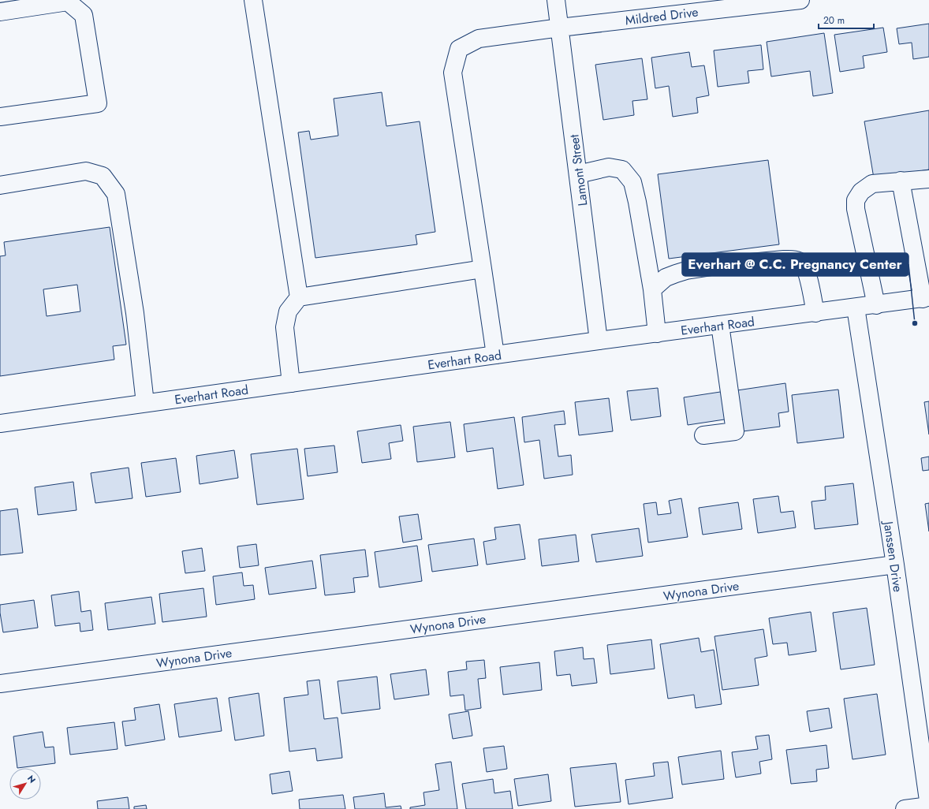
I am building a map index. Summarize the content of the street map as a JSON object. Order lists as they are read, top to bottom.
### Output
{
  "streets": {
    "street": [
      "Mildred Drive",
      "Lamont Street",
      "Everhart Road",
      "Janssen Drive",
      "Wynona Drive"
    ]
  },
  "crossings": [
    ["Mildred Drive", "Lamont Street"],
    ["Mildred Drive", "Everhart Road"],
    ["Lamont Street", "Everhart Road"],
    ["Everhart Road", "Janssen Drive"],
    ["Janssen Drive", "Wynona Drive"]
  ],
  "places": ["Everhart @ C.C. Pregnancy Center"],
  "scale_bar": "20 m",
  "north": "top right"
}
